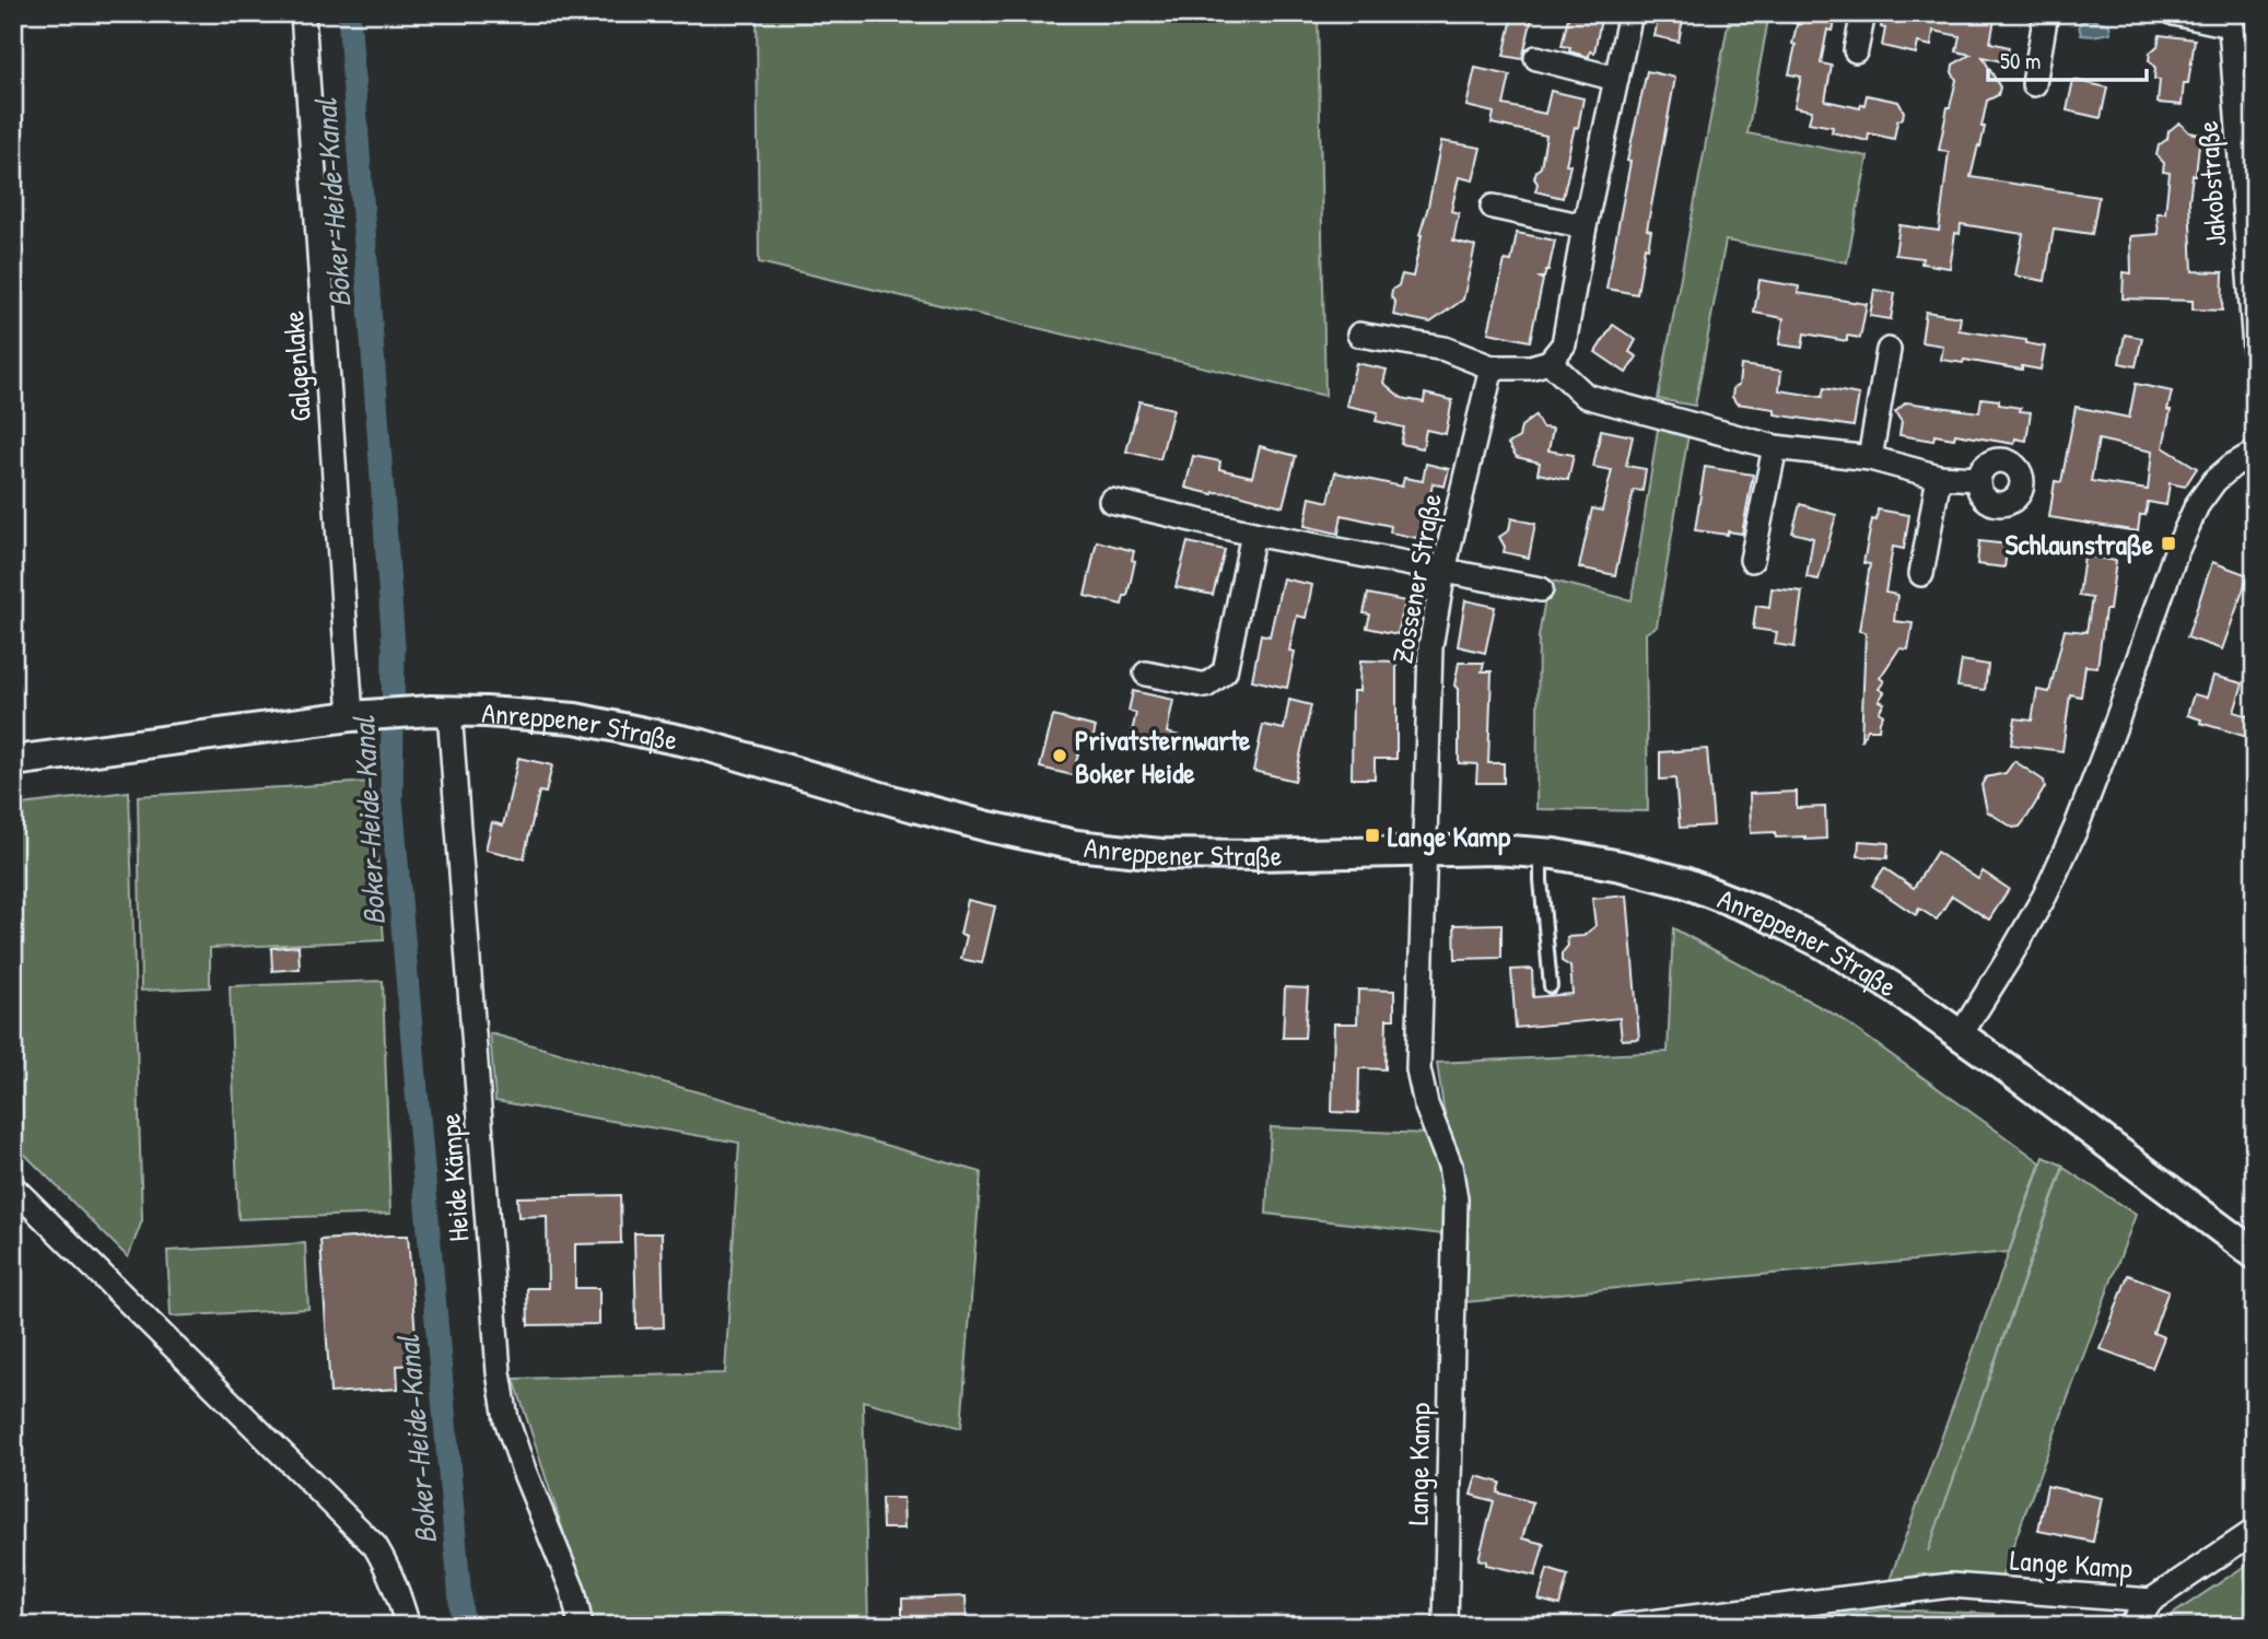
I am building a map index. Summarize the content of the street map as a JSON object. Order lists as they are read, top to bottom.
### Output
{
  "streets": {
    "street": [
      "Jakobstraße",
      "Galgenlake",
      "Zossener Straße",
      "Anreppener Straße",
      "Heide Kämpe",
      "Lange Kamp"
    ]
  },
  "crossings": [
    ["Galgenlake", "Anreppener Straße"],
    ["Zossener Straße", "Anreppener Straße"],
    ["Zossener Straße", "Lange Kamp"],
    ["Anreppener Straße", "Heide Kämpe"],
    ["Anreppener Straße", "Lange Kamp"]
  ],
  "water": ["Boker-Heide-Kanal"],
  "places": {
    "transit": ["Schlaunstraße", "Lange Kamp"],
    "other": ["Privatsternwarte Boker Heide"]
  },
  "scale_bar": "50 m"
}
